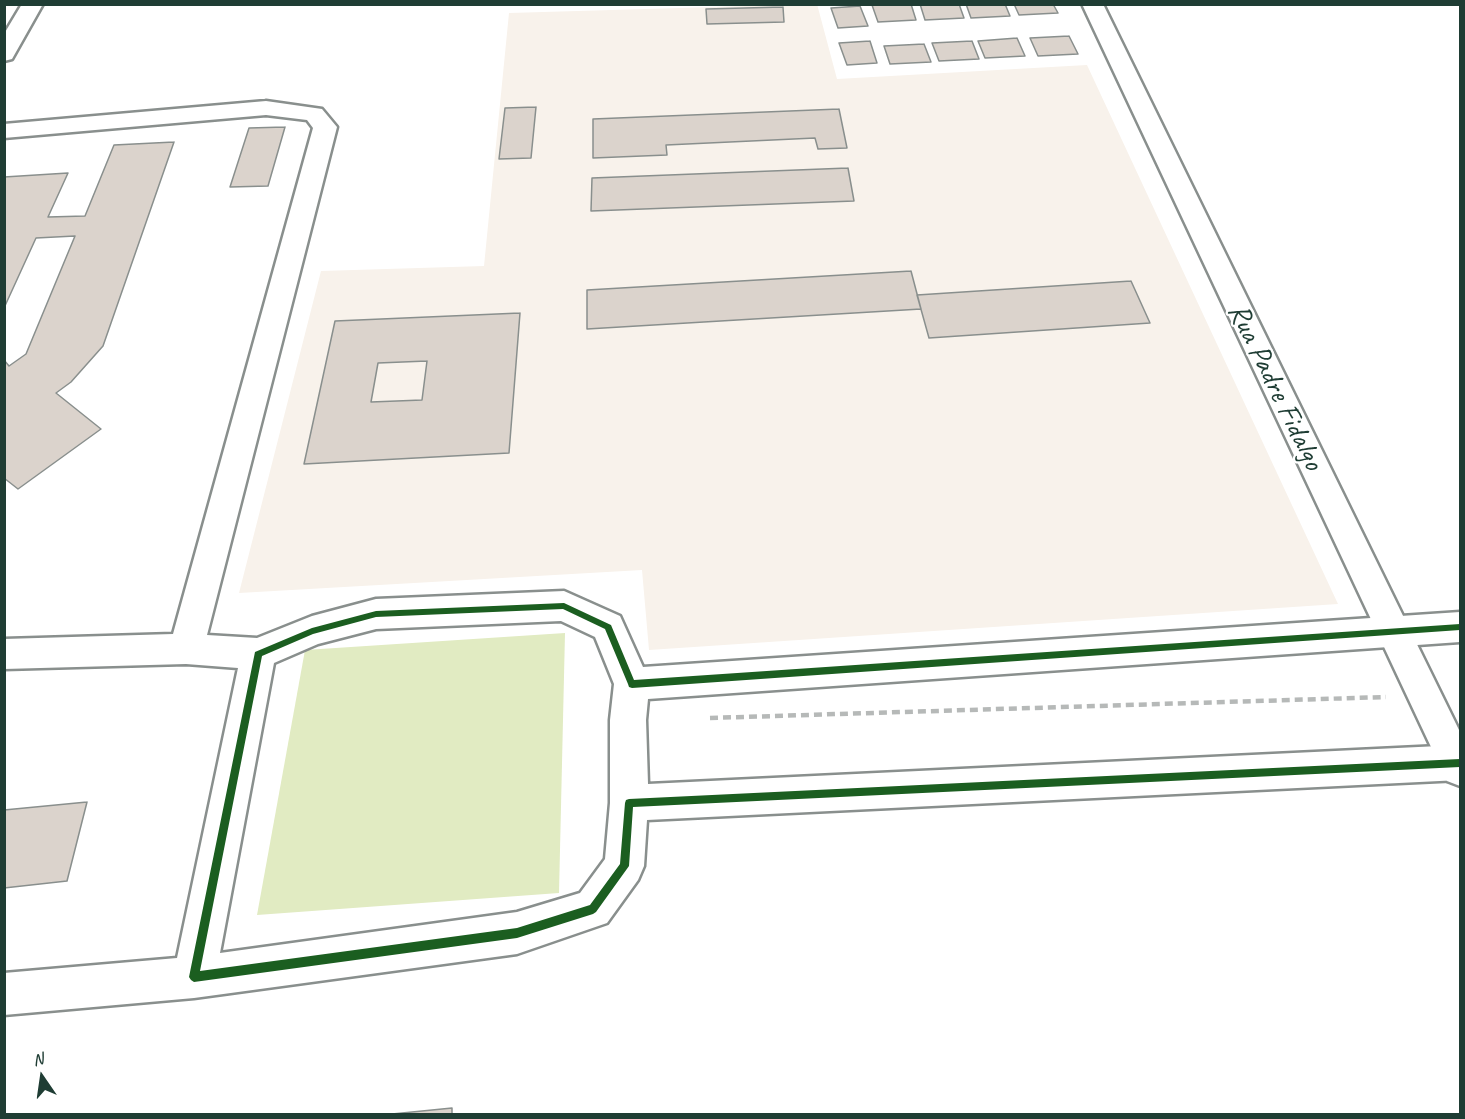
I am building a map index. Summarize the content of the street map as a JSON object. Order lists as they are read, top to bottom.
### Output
{
  "streets": {
    "street": ["Rua Padre Fidalgo"]
  },
  "north": "top"
}
